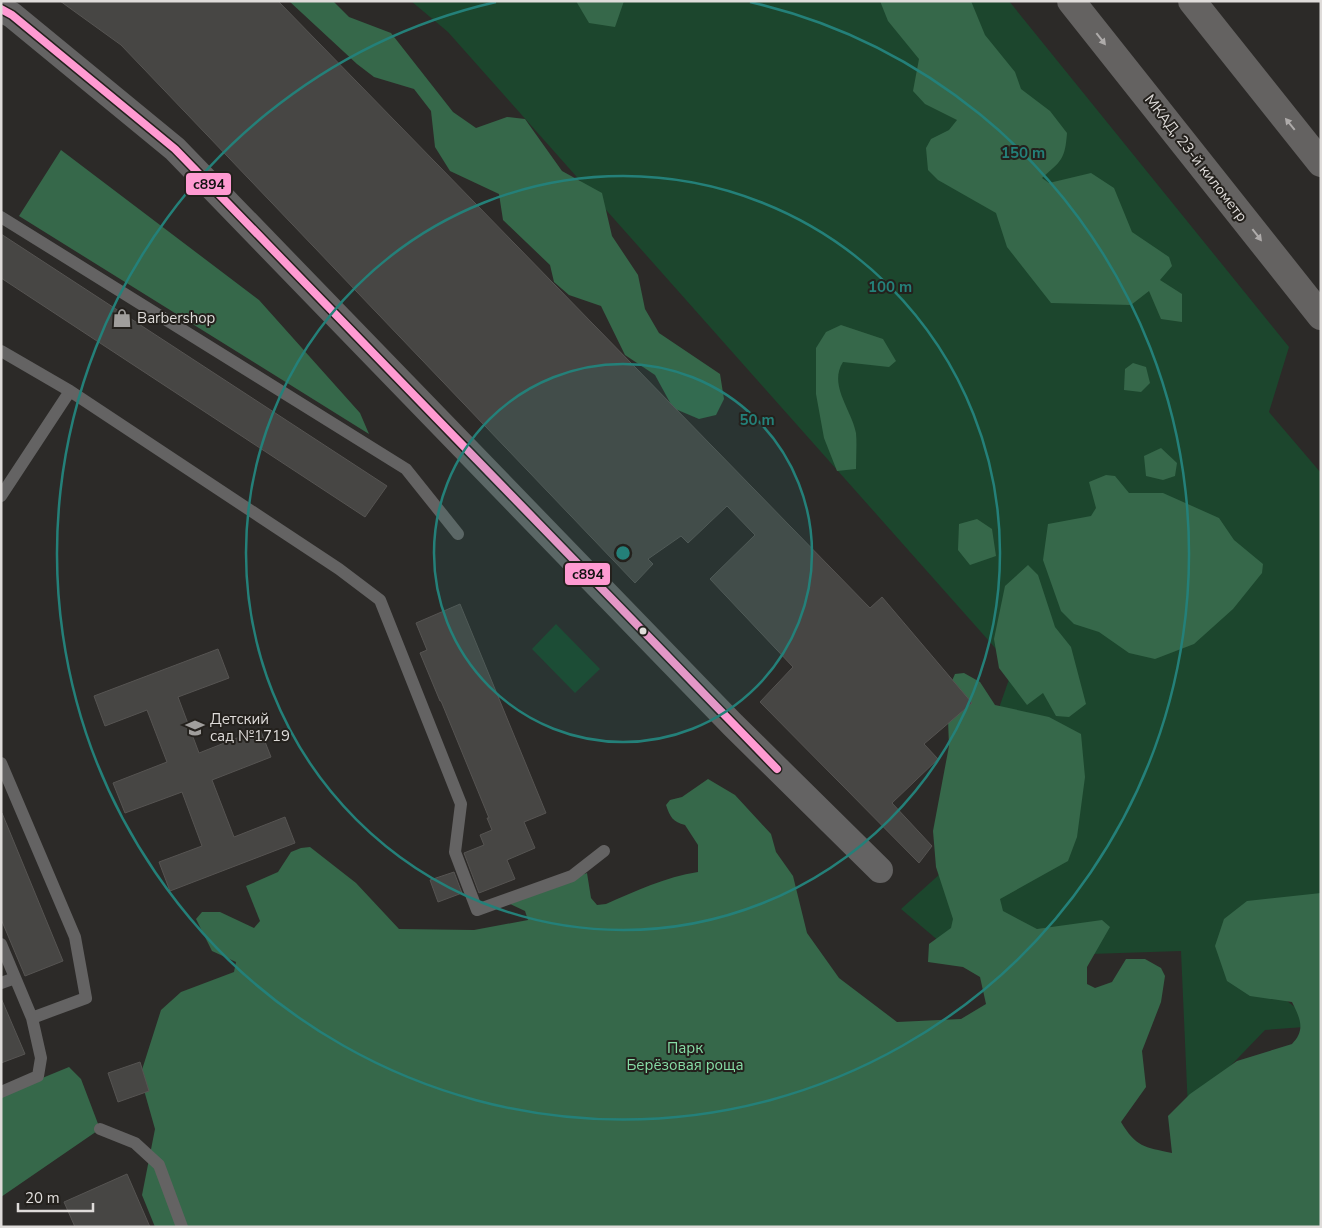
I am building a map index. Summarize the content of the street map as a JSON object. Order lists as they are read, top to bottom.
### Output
{
  "streets": {
    "highway": ["МКАД, 23-й километр"]
  },
  "parks": ["Парк Берёзовая роща"],
  "places": {
    "shop": ["Barbershop"],
    "school or university": ["Детский сад №1719"]
  },
  "lines": ["transit line с894"],
  "scale_bar": "20 m",
  "rings": ["150 m", "100 m", "50 m"]
}
